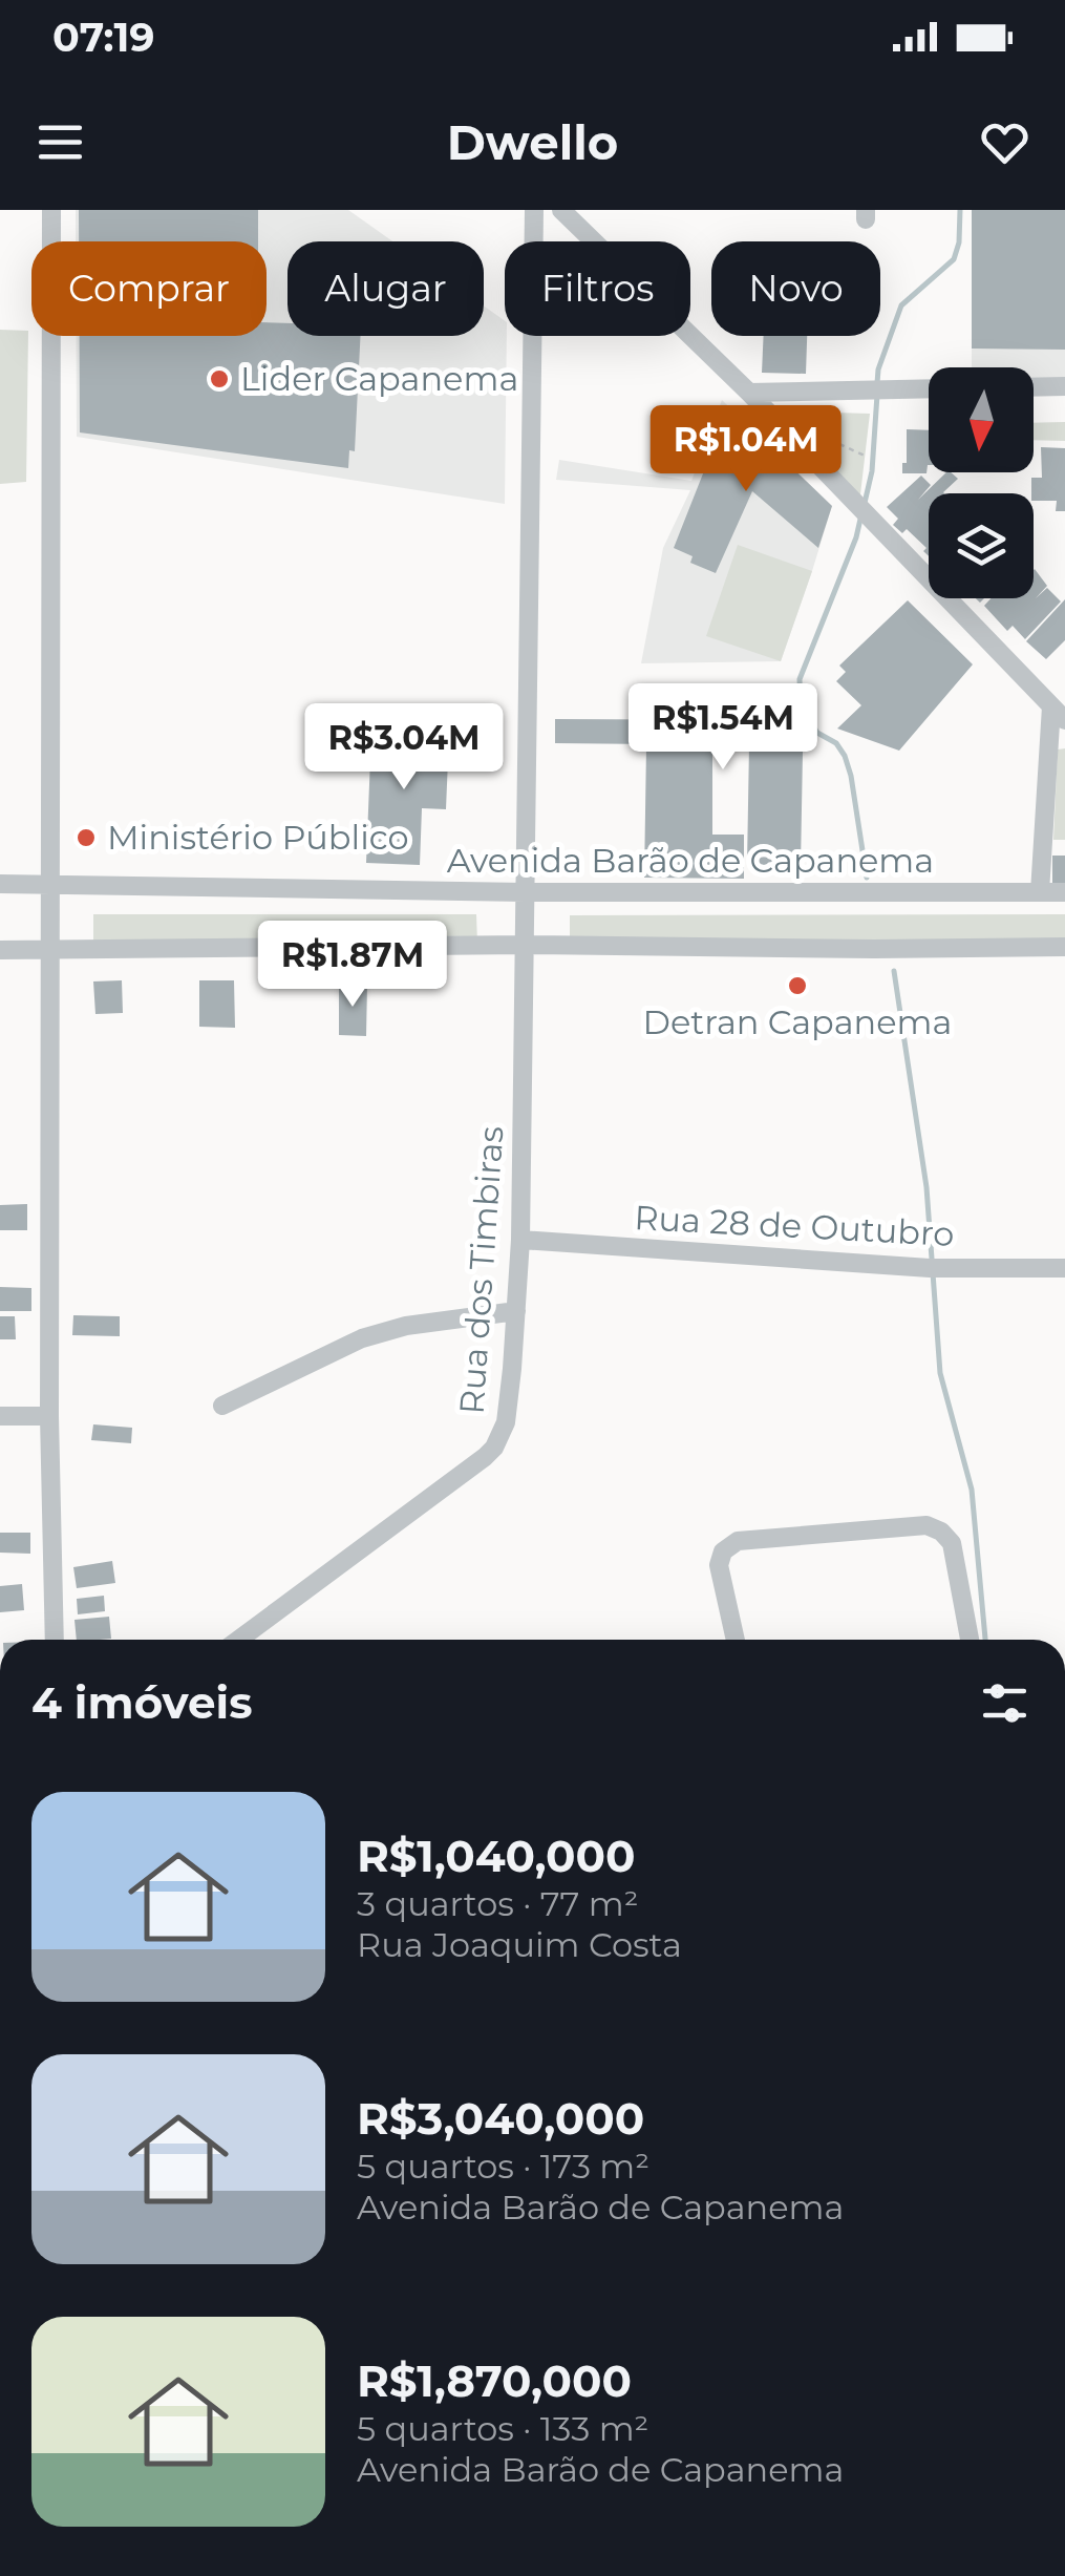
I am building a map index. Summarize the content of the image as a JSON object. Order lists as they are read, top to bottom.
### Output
{
  "streets": {
    "street": ["Avenida Barão de Capanema", "Rua 28 de Outubro", "Rua dos Timbiras"]
  },
  "crossings": [
    ["Avenida Barão de Capanema", "Rua dos Timbiras"],
    ["Rua 28 de Outubro", "Rua dos Timbiras"]
  ],
  "places": ["Lider Capanema", "Ministério Público", "Detran Capanema"],
  "north": "bottom",
  "page": {
    "status": "07:19",
    "header": "Dwello",
    "chip": [
      "Comprar",
      "Alugar",
      "Filtros",
      "Novo"
    ],
    "price": [
      "R$1.04M",
      "R$1.54M",
      "R$3.04M",
      "R$1.87M"
    ],
    "heading": "4 imóveis",
    "list": [
      {
        "name": "R$1,040,000",
        "note": "3 quartos · 77 m² · Rua Joaquim Costa"
      },
      {
        "name": "R$3,040,000",
        "note": "5 quartos · 173 m² · Avenida Barão de Capanema"
      },
      {
        "name": "R$1,870,000",
        "note": "5 quartos · 133 m² · Avenida Barão de Capanema"
      }
    ]
  }
}
